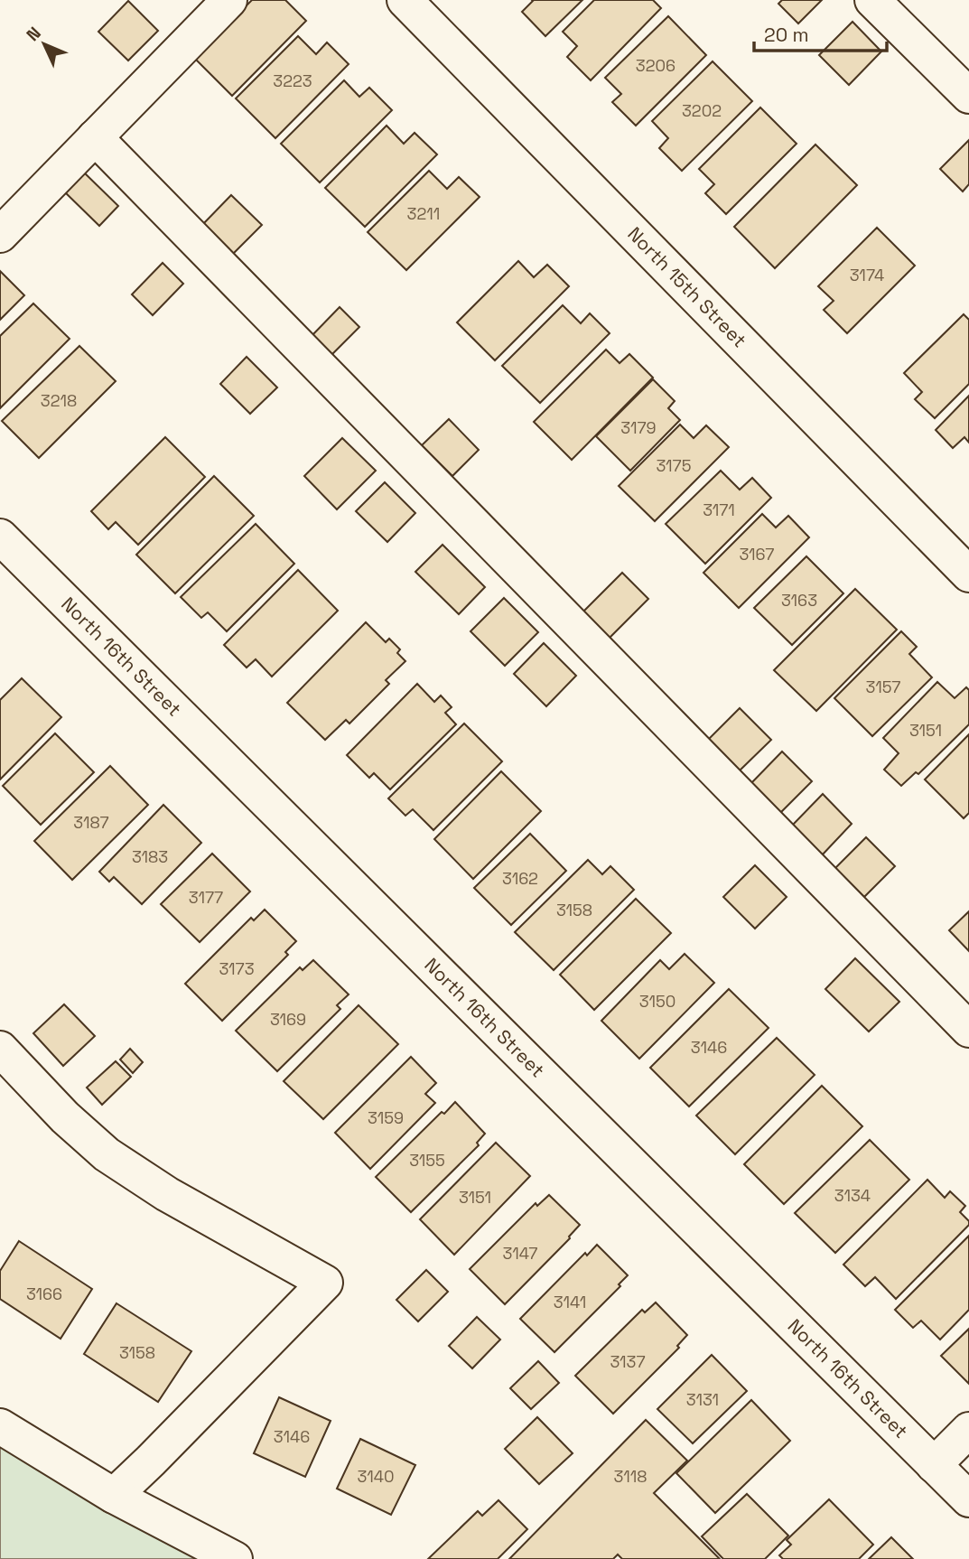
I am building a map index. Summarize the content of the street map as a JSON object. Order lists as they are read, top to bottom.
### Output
{
  "streets": {
    "street": ["North 15th Street", "North 16th Street"]
  },
  "house_numbers": [
    "3206",
    "3223",
    "3202",
    "3211",
    "3174",
    "3218",
    "3179",
    "3175",
    "3171",
    "3167",
    "3163",
    "3157",
    "3151",
    "3187",
    "3183",
    "3162",
    "3177",
    "3158",
    "3173",
    "3150",
    "3169",
    "3146",
    "3159",
    "3155",
    "3134",
    "3151",
    "3147",
    "3166",
    "3141",
    "3158",
    "3137",
    "3131",
    "3146",
    "3140",
    "3118"
  ],
  "scale_bar": "20 m",
  "north": "top left"
}
